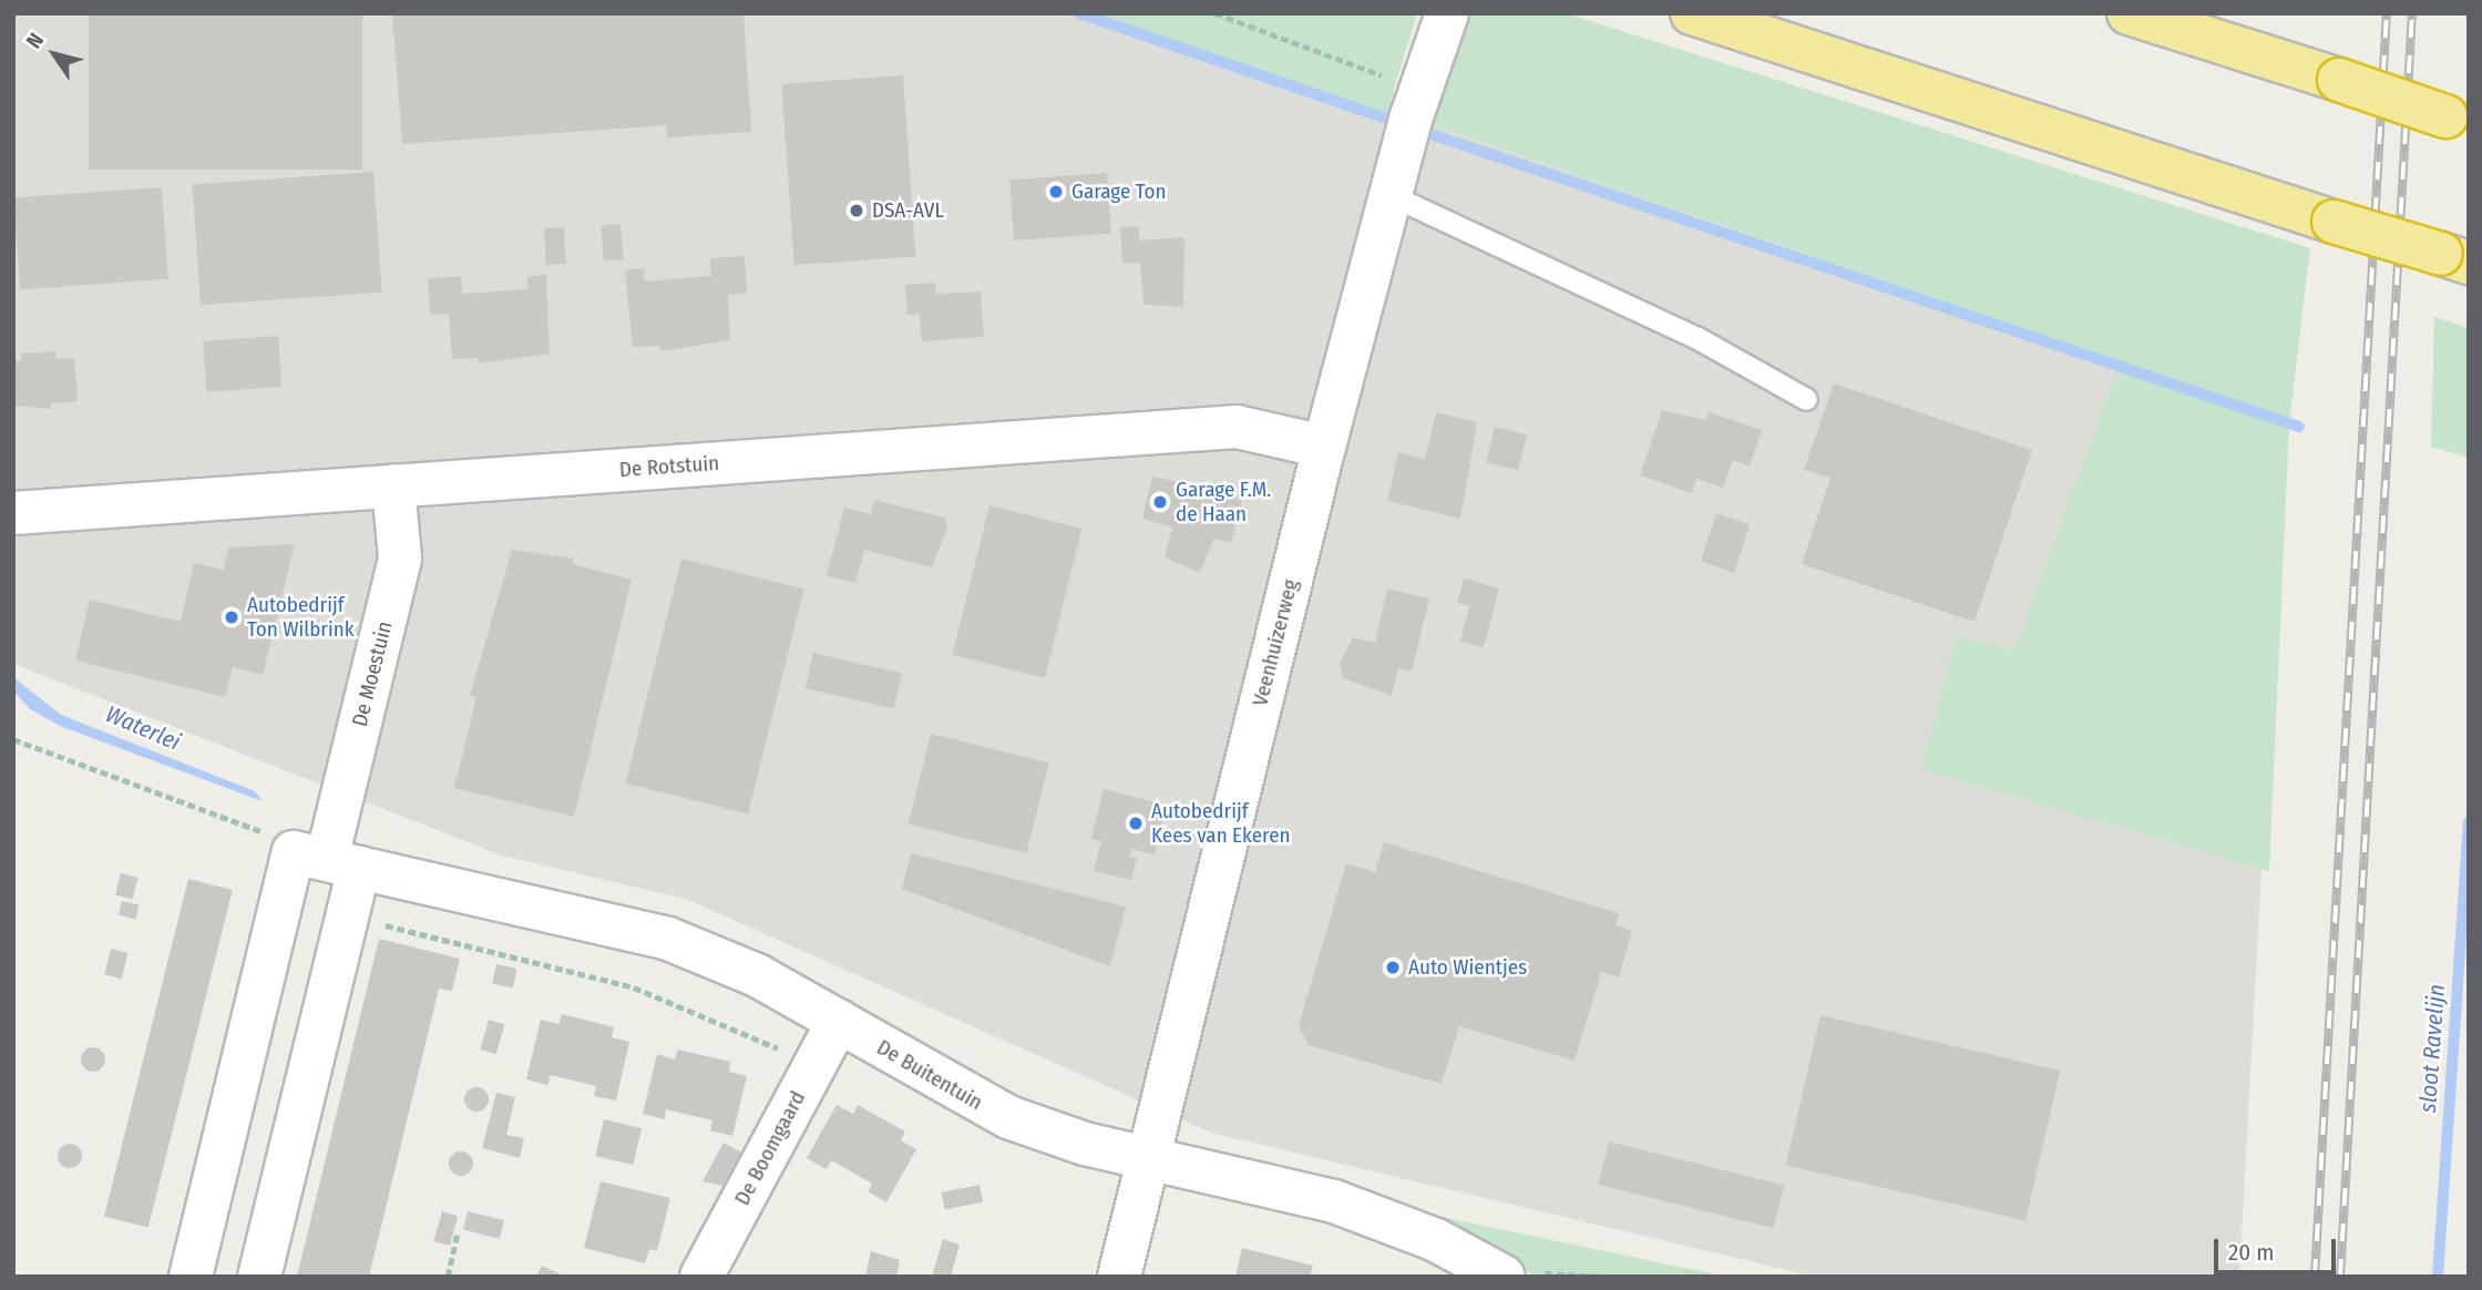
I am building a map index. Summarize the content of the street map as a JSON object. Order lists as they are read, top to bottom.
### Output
{
  "streets": {
    "street": [
      "De Rotstuin",
      "Veenhuizerweg",
      "De Moestuin",
      "De Buitentuin",
      "De Boomgaard"
    ]
  },
  "crossings": [
    ["De Rotstuin", "Veenhuizerweg"],
    ["De Rotstuin", "De Moestuin"],
    ["Veenhuizerweg", "De Buitentuin"],
    ["De Moestuin", "De Buitentuin"],
    ["De Buitentuin", "De Boomgaard"]
  ],
  "water": ["Waterlei", "sloot Ravelijn"],
  "places": [
    "Garage Ton",
    "DSA-AVL",
    "Garage F.M. de Haan",
    "Autobedrijf Ton Wilbrink",
    "Autobedrijf Kees van Ekeren",
    "Auto Wientjes"
  ],
  "scale_bar": "20 m",
  "north": "top left"
}
